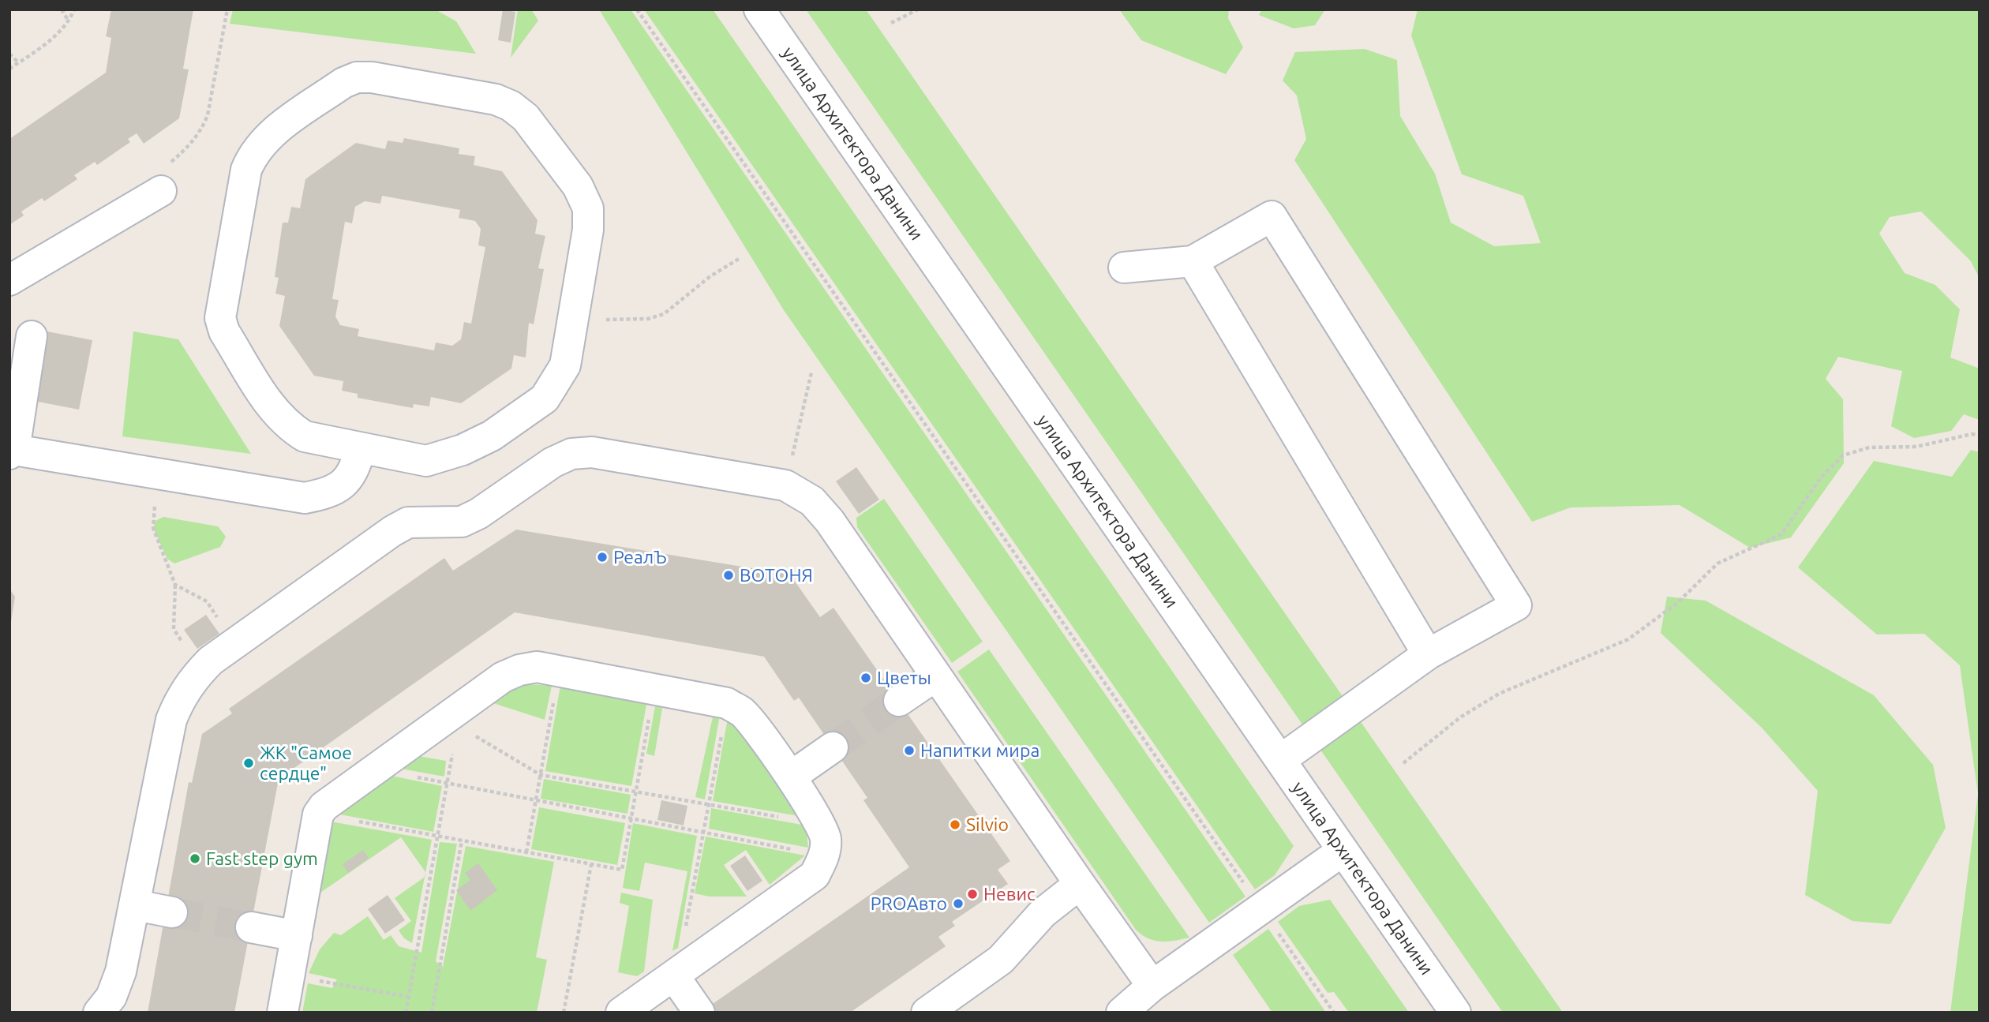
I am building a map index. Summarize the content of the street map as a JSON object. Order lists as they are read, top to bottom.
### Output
{
  "streets": {
    "street": ["улица Архитектора Данини"]
  },
  "places": [
    "РеалЪ",
    "ВОТОНЯ",
    "Цветы",
    "Напитки мира",
    "ЖК \"Самое сердце\"",
    "Silvio",
    "Fast step gym",
    "Невис",
    "PROАвто"
  ]
}
